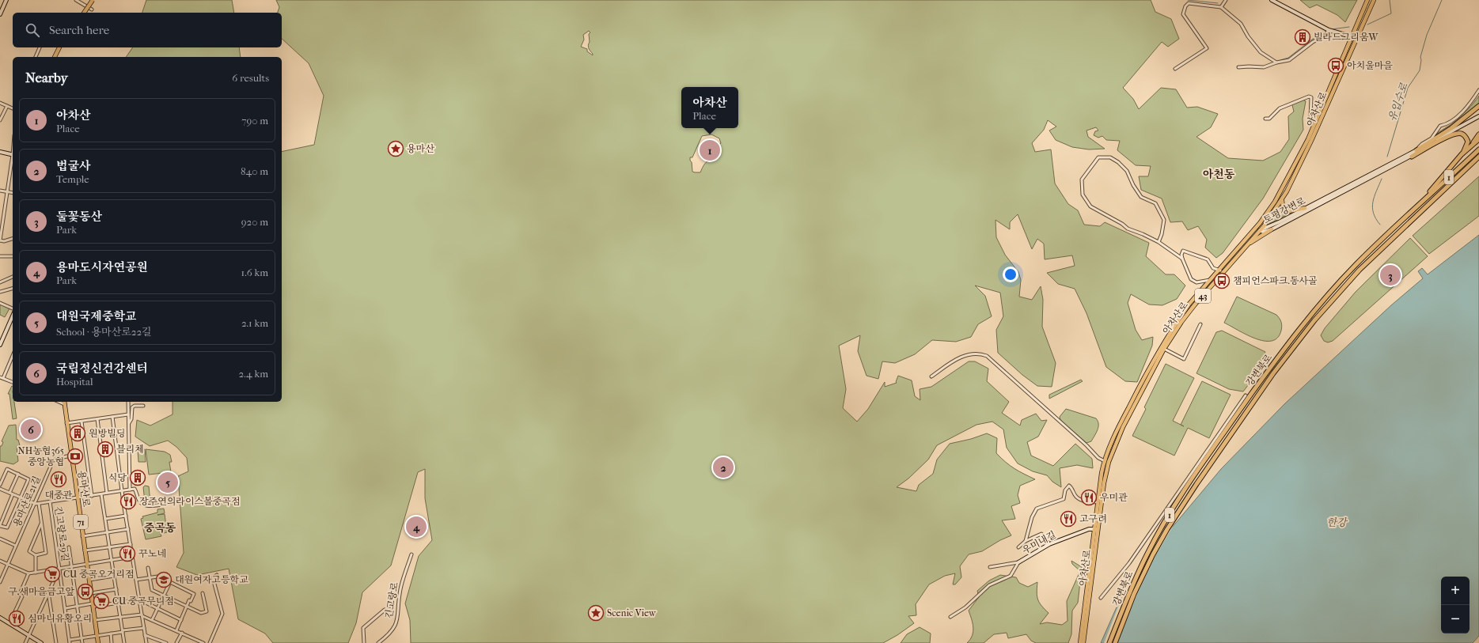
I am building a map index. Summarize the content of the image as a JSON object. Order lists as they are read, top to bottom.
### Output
{
  "streets": {
    "highway": ["1", "강변북로"],
    "main road": [
      "아차산로",
      "43",
      "용마산로",
      "71"
    ],
    "street": [
      "토평강변로",
      "용마산로21길",
      "긴고랑로29길",
      "우미내길",
      "긴고랑로"
    ]
  },
  "crossings": [
    ["아차산로", "토평강변로"],
    ["아차산로", "우미내길"],
    ["용마산로", "용마산로21길"]
  ],
  "districts": ["아천동", "중곡동"],
  "water": ["유입수로", "한강"],
  "places": {
    "building": [
      "빌라드그리움W",
      "원방빌딩",
      "블리체",
      "식당"
    ],
    "bus stop": ["아치울마을", "챔피언스파크.동사골", "구.새마을금고앞"],
    "place": ["용마산", "Scenic View"],
    "bank": ["NH농협365 중앙농협"],
    "restaurant": [
      "대중관",
      "우미관",
      "장주연의라이스볼중곡점",
      "고구려",
      "꾸노네",
      "심마니유황오리"
    ],
    "supermarket": ["CU 중곡오거리점", "CU 중곡무니점"],
    "school or university": ["대원여자고등학교"]
  },
  "page": {
    "search": "Search here",
    "heading": ["Nearby", "6 results"],
    "popup": ["아차산", "Place"],
    "list": [
      {
        "mark": "1",
        "name": "아차산",
        "note": "Place",
        "value": "790 m"
      },
      {
        "mark": "2",
        "name": "법굴사",
        "note": "Temple",
        "value": "840 m"
      },
      {
        "mark": "3",
        "name": "둘꽃동산",
        "note": "Park",
        "value": "920 m"
      },
      {
        "mark": "4",
        "name": "용마도시자연공원",
        "note": "Park",
        "value": "1.6 km"
      },
      {
        "mark": "5",
        "name": "대원국제중학교",
        "note": "School · 용마산로22길",
        "value": "2.1 km"
      },
      {
        "mark": "6",
        "name": "국립정신건강센터",
        "note": "Hospital",
        "value": "2.4 km"
      }
    ],
    "pins": [
      "1",
      "3",
      "6",
      "2",
      "5",
      "4"
    ],
    "map_buttons": ["+", "−"]
  }
}
